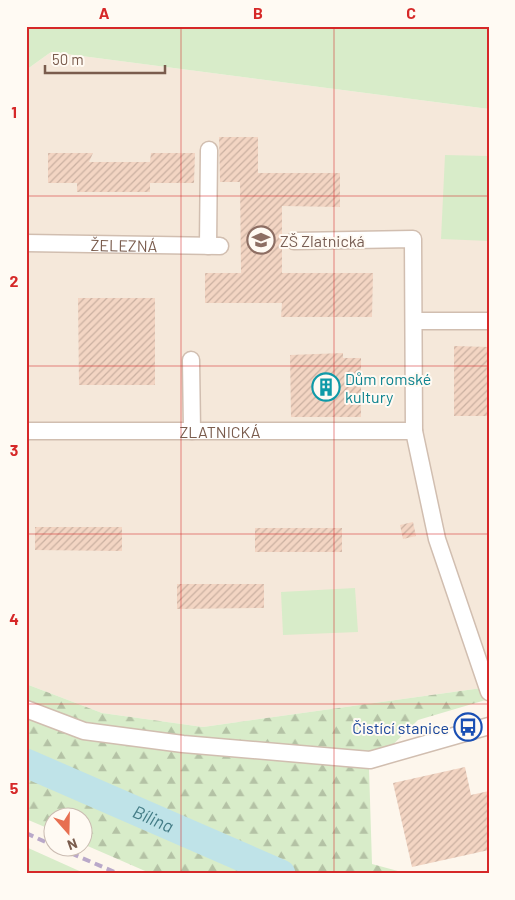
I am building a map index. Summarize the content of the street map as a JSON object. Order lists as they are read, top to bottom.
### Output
{
  "streets": {
    "street": ["ŽELEZNÁ", "ZLATNICKÁ"]
  },
  "water": ["Bílina"],
  "places": {
    "school or university": ["ZŠ Zlatnická"],
    "building": ["Dům romské kultury"],
    "bus stop": ["Čistící stanice"]
  },
  "scale_bar": "50 m",
  "north": "bottom",
  "grid": {
    "columns": ["A", "B", "C"],
    "rows": [
      "1",
      "2",
      "3",
      "4",
      "5"
    ]
  }
}
